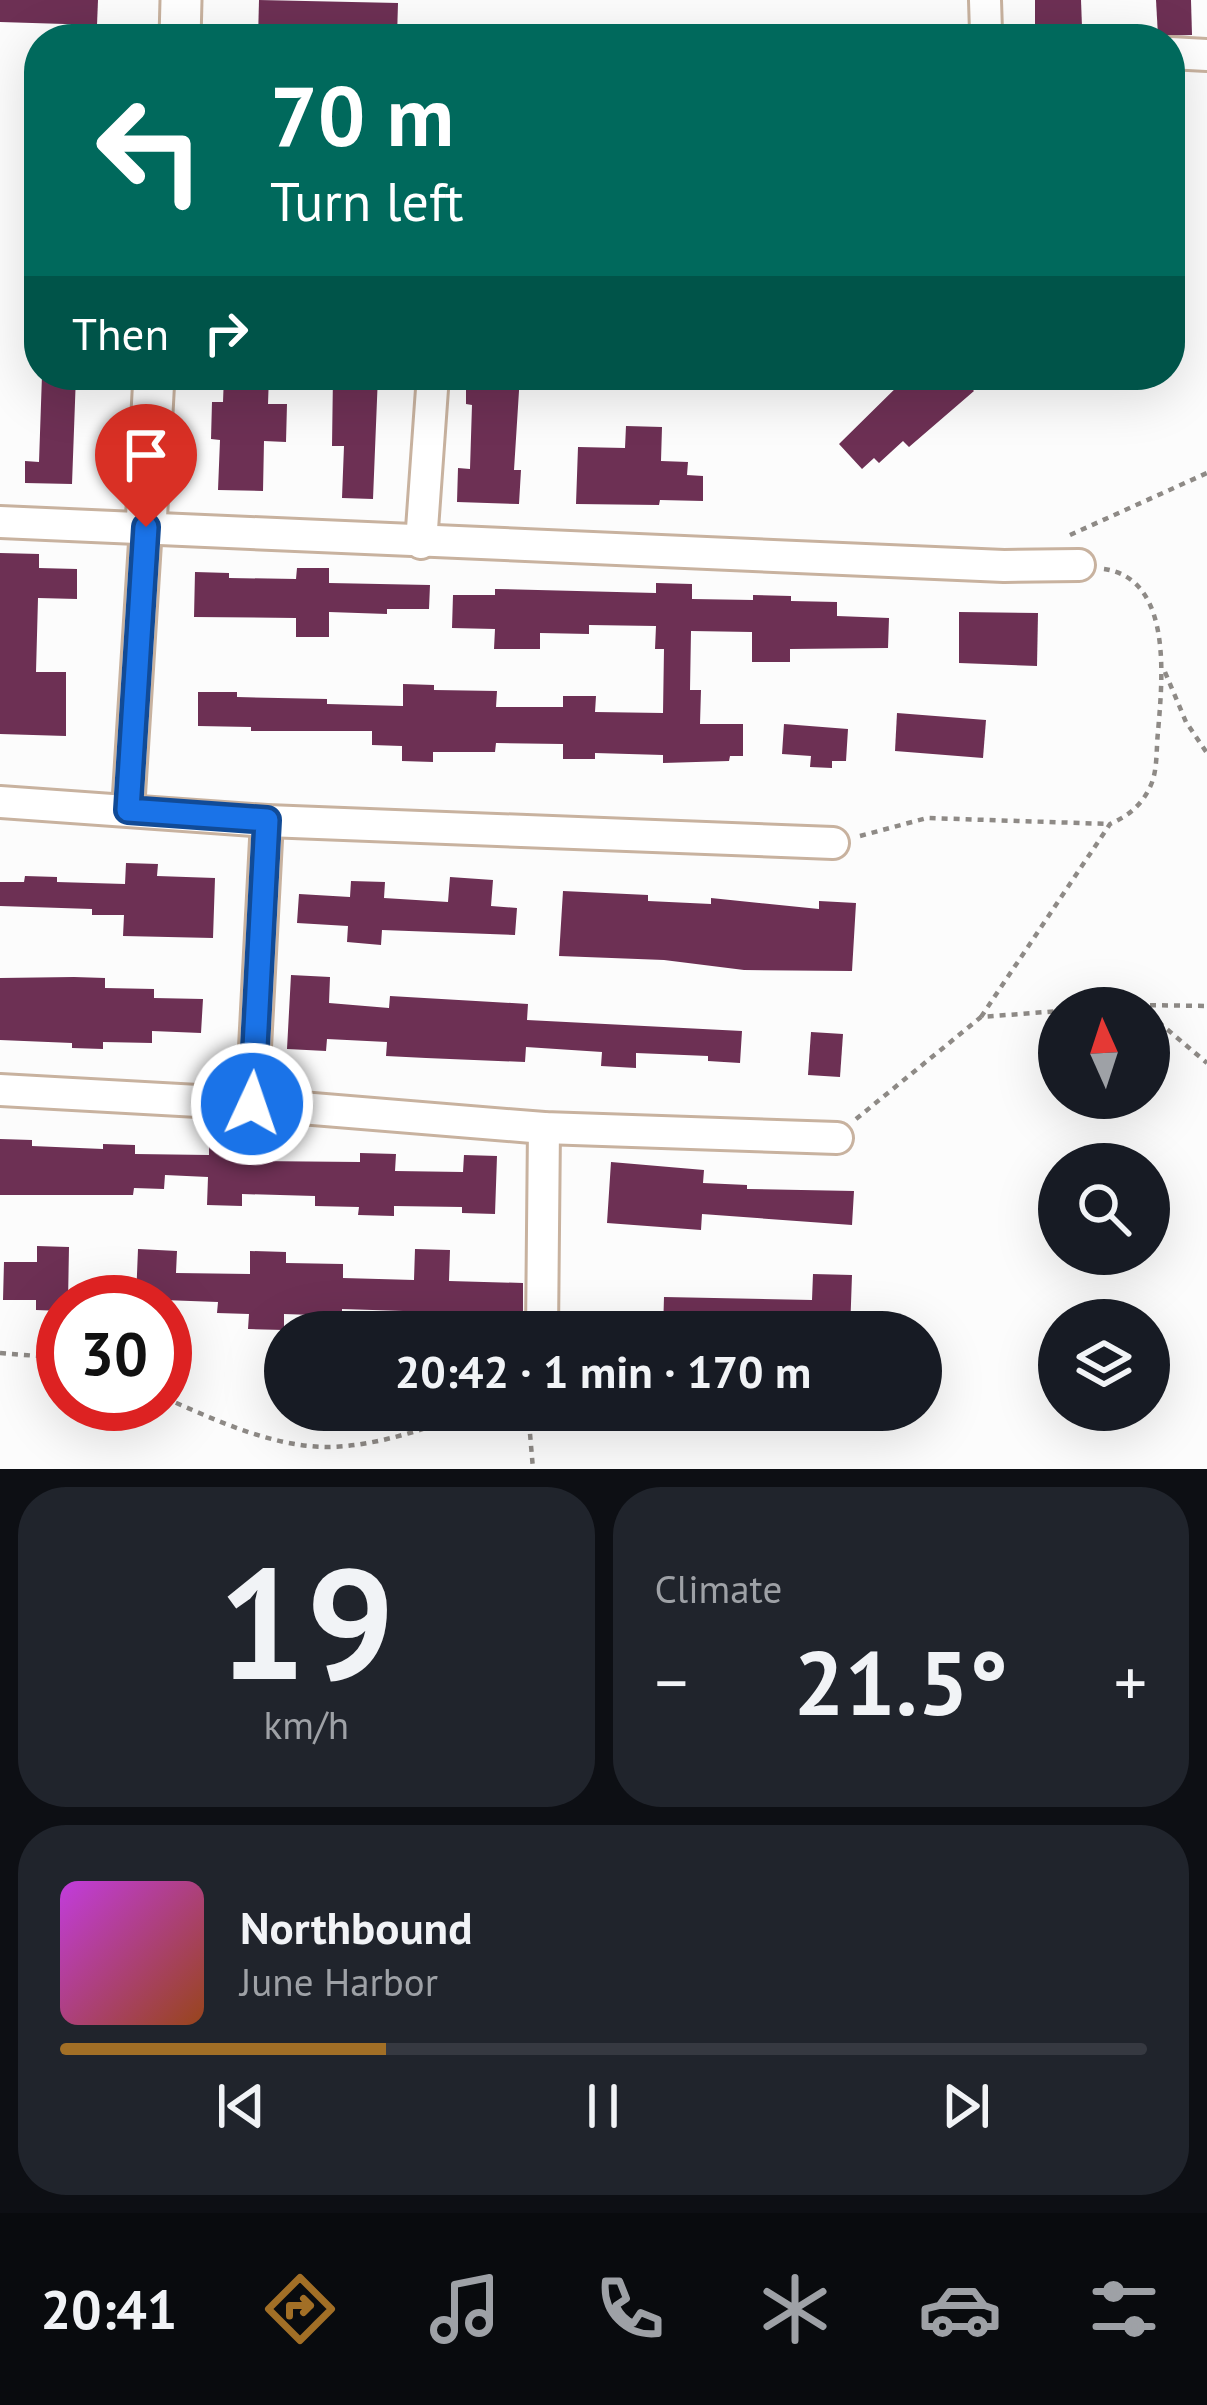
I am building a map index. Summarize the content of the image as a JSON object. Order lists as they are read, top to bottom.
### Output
{
  "north": "top",
  "page": {
    "turn": ["70 m", "Turn left"],
    "then": "Then",
    "limit": "30",
    "trip": "20:42 · 1 min · 170 m",
    "tile": [
      ["19", "km/h"],
      "Climate"
    ],
    "heat": ["−", "21.5°", "+"],
    "song": ["Northbound", "June Harbor"],
    "tabs": "20:41"
  }
}
